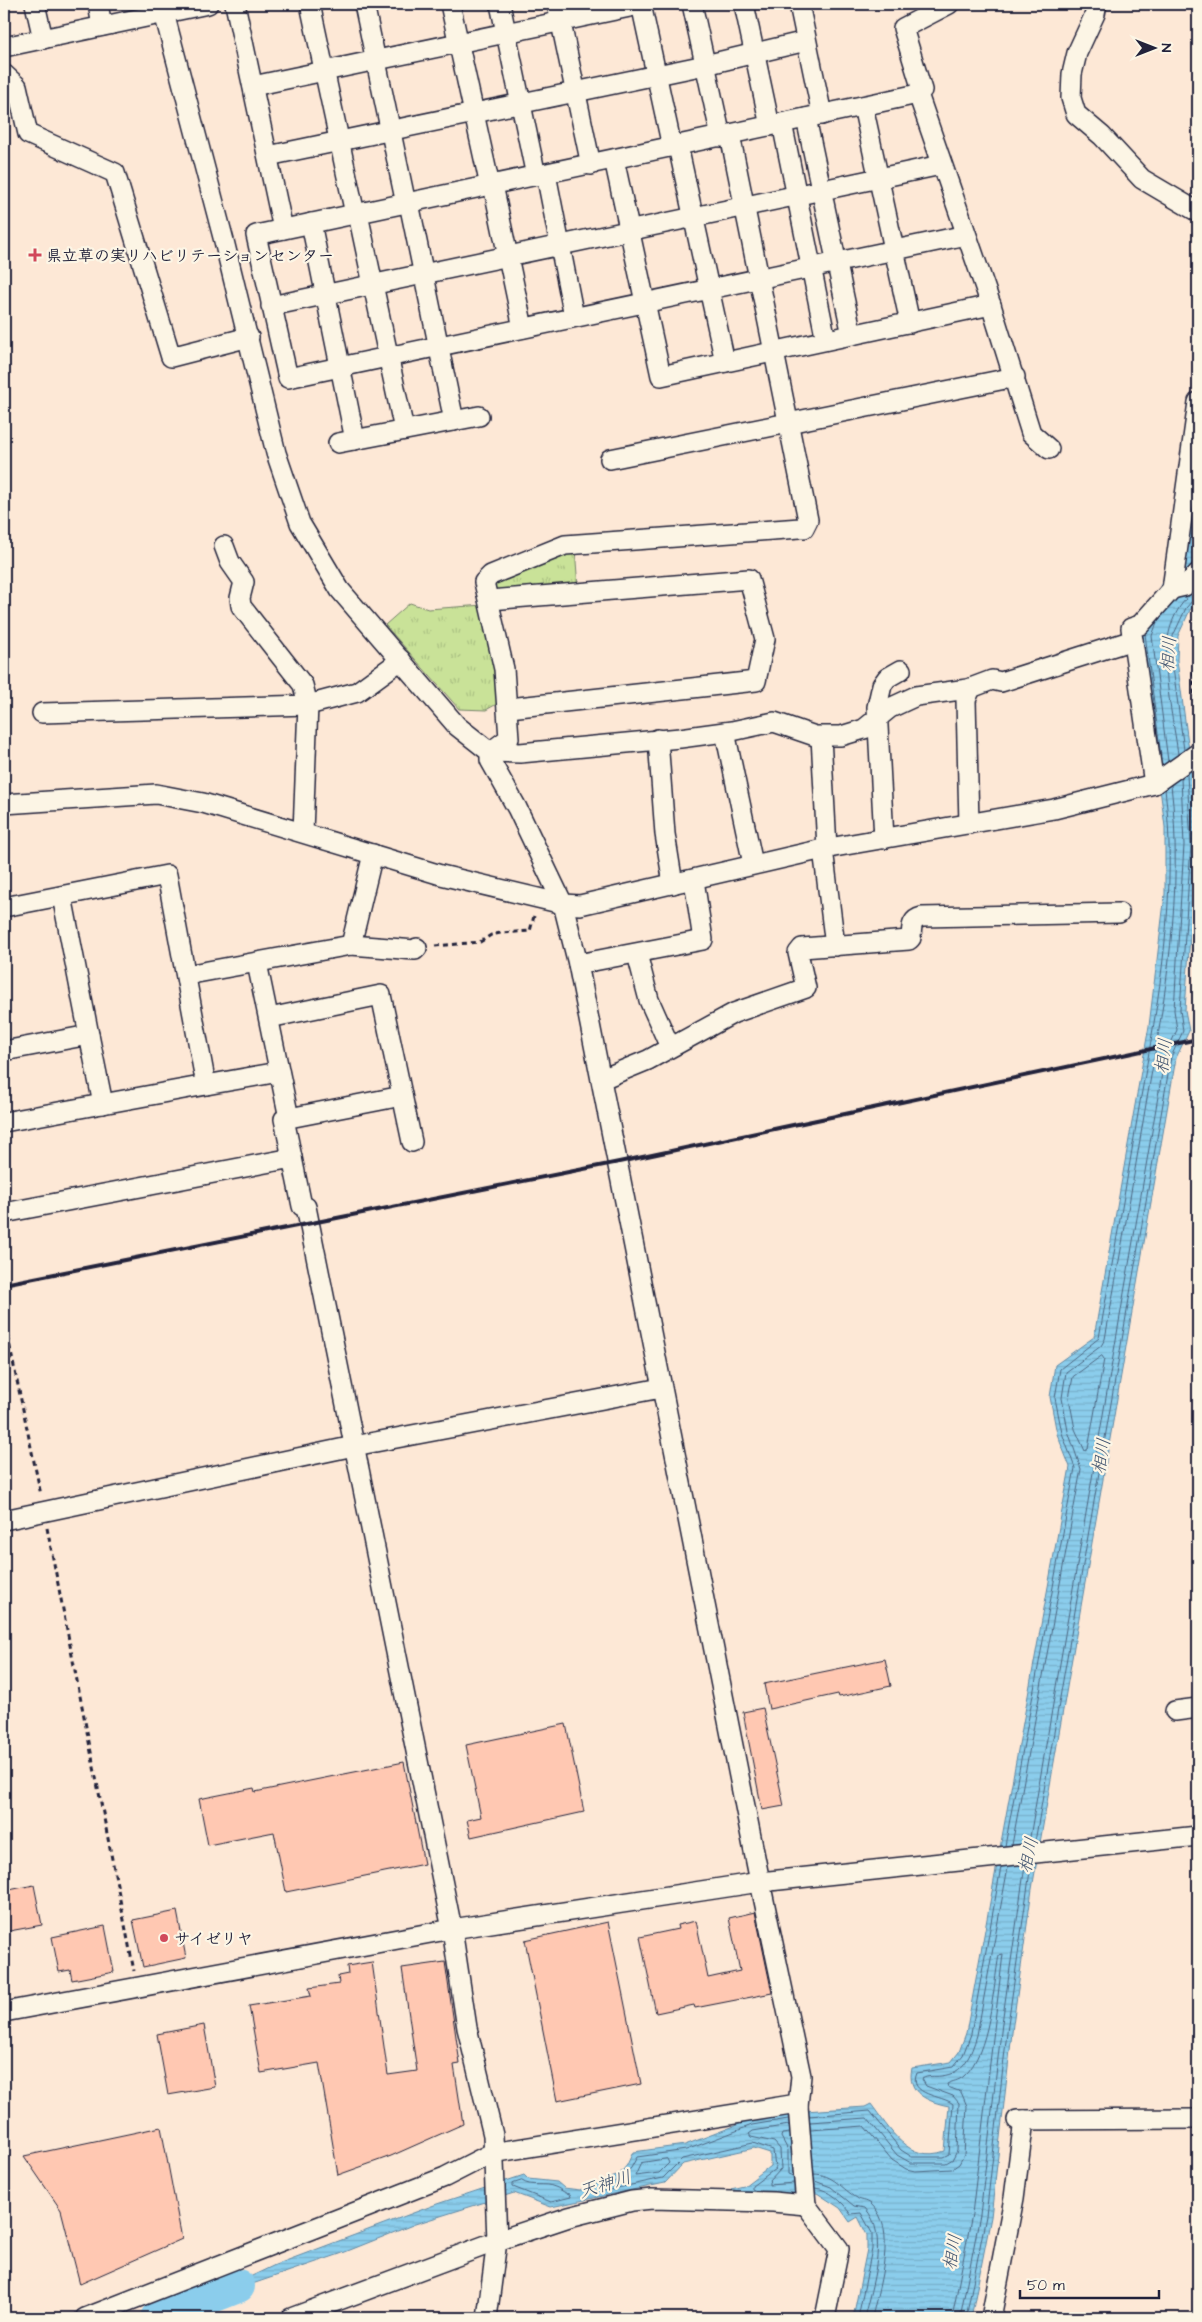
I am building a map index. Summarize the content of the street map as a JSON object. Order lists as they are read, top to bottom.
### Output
{
  "water": ["相川", "天神川"],
  "places": {
    "health": ["県立草の実リハビリテーションセンター"],
    "other": ["サイゼリヤ"]
  },
  "scale_bar": "50 m",
  "north": "right"
}
